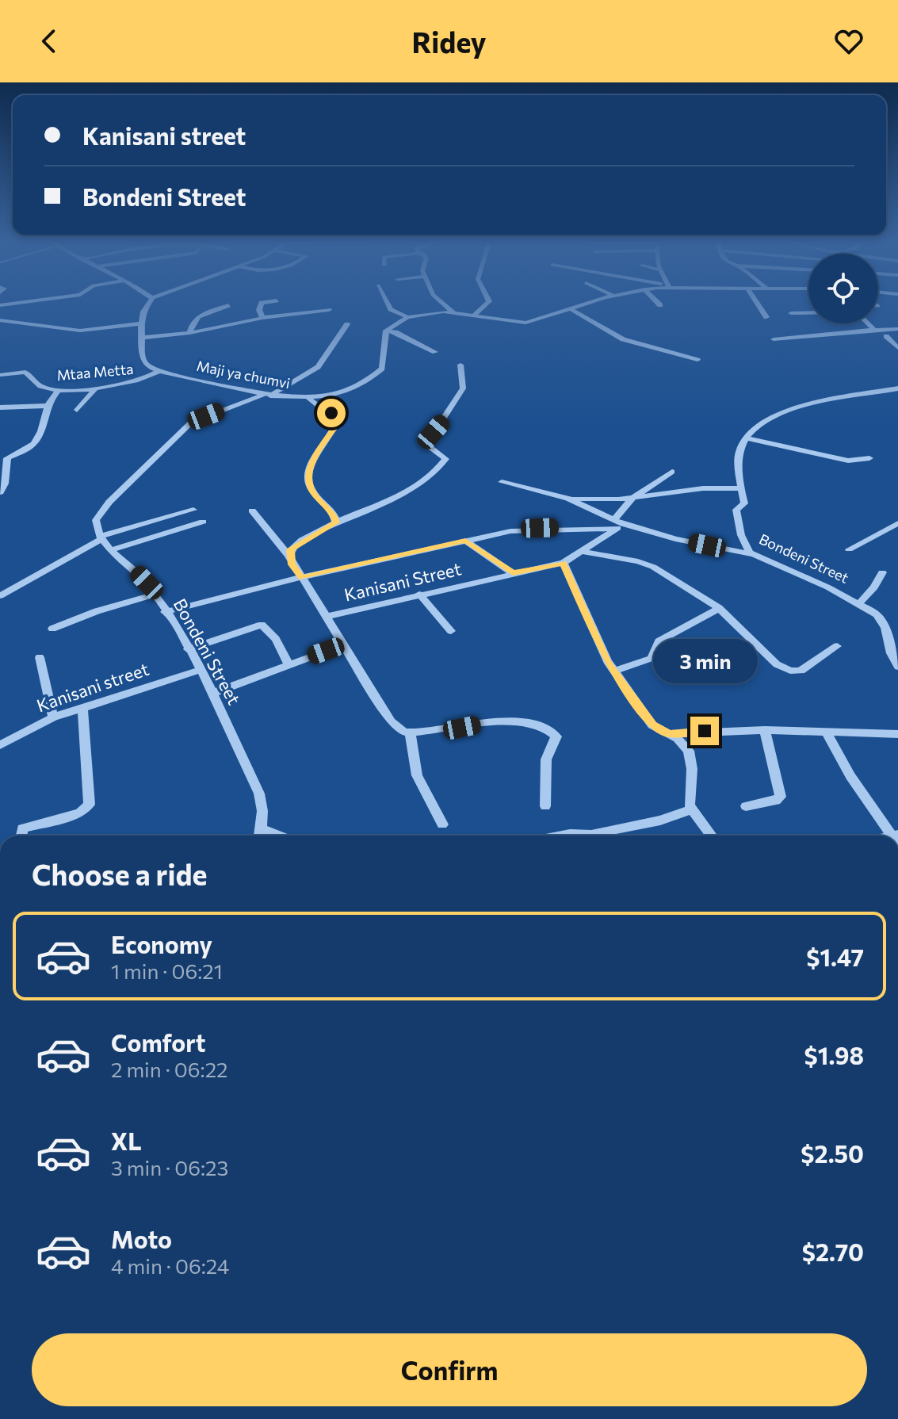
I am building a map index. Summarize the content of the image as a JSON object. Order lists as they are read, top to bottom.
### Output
{
  "streets": {
    "street": [
      "Mtaa Metta",
      "Maji ya chumvi",
      "Bondeni Street",
      "Kanisani Street",
      "Kanisani street"
    ]
  },
  "crossings": [
    ["Mtaa Metta", "Maji ya chumvi"],
    ["Bondeni Street", "Kanisani street"],
    ["Kanisani Street", "Kanisani street"]
  ],
  "page": {
    "header": "Ridey",
    "banner": ["Kanisani street", "Bondeni Street"],
    "bubble": "3 min",
    "heading": "Choose a ride",
    "list": [
      {
        "name": "Economy",
        "note": "1 min · 06:21",
        "value": "$1.47"
      },
      {
        "name": "Comfort",
        "note": "2 min · 06:22",
        "value": "$1.98"
      },
      {
        "name": "XL",
        "note": "3 min · 06:23",
        "value": "$2.50"
      },
      {
        "name": "Moto",
        "note": "4 min · 06:24",
        "value": "$2.70"
      }
    ],
    "buttons": "Confirm"
  }
}
